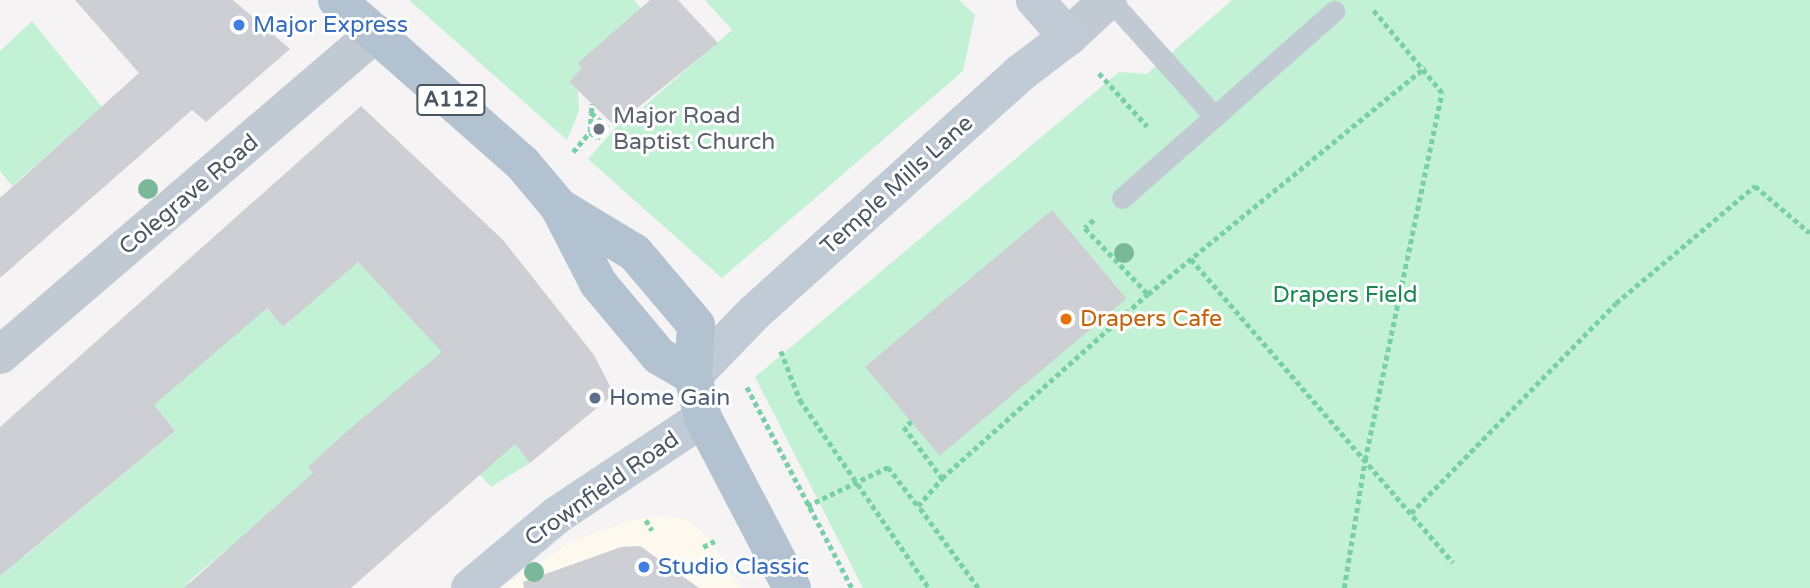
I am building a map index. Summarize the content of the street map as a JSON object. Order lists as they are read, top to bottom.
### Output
{
  "streets": {
    "main road": ["A112"],
    "street": ["Temple Mills Lane", "Colegrave Road", "Crownfield Road"]
  },
  "crossings": [
    ["A112", "Temple Mills Lane"],
    ["A112", "Colegrave Road"]
  ],
  "parks": ["Drapers Field"],
  "places": [
    "Major Express",
    "Major Road Baptist Church",
    "Drapers Cafe",
    "Home Gain",
    "Studio Classic"
  ]
}
